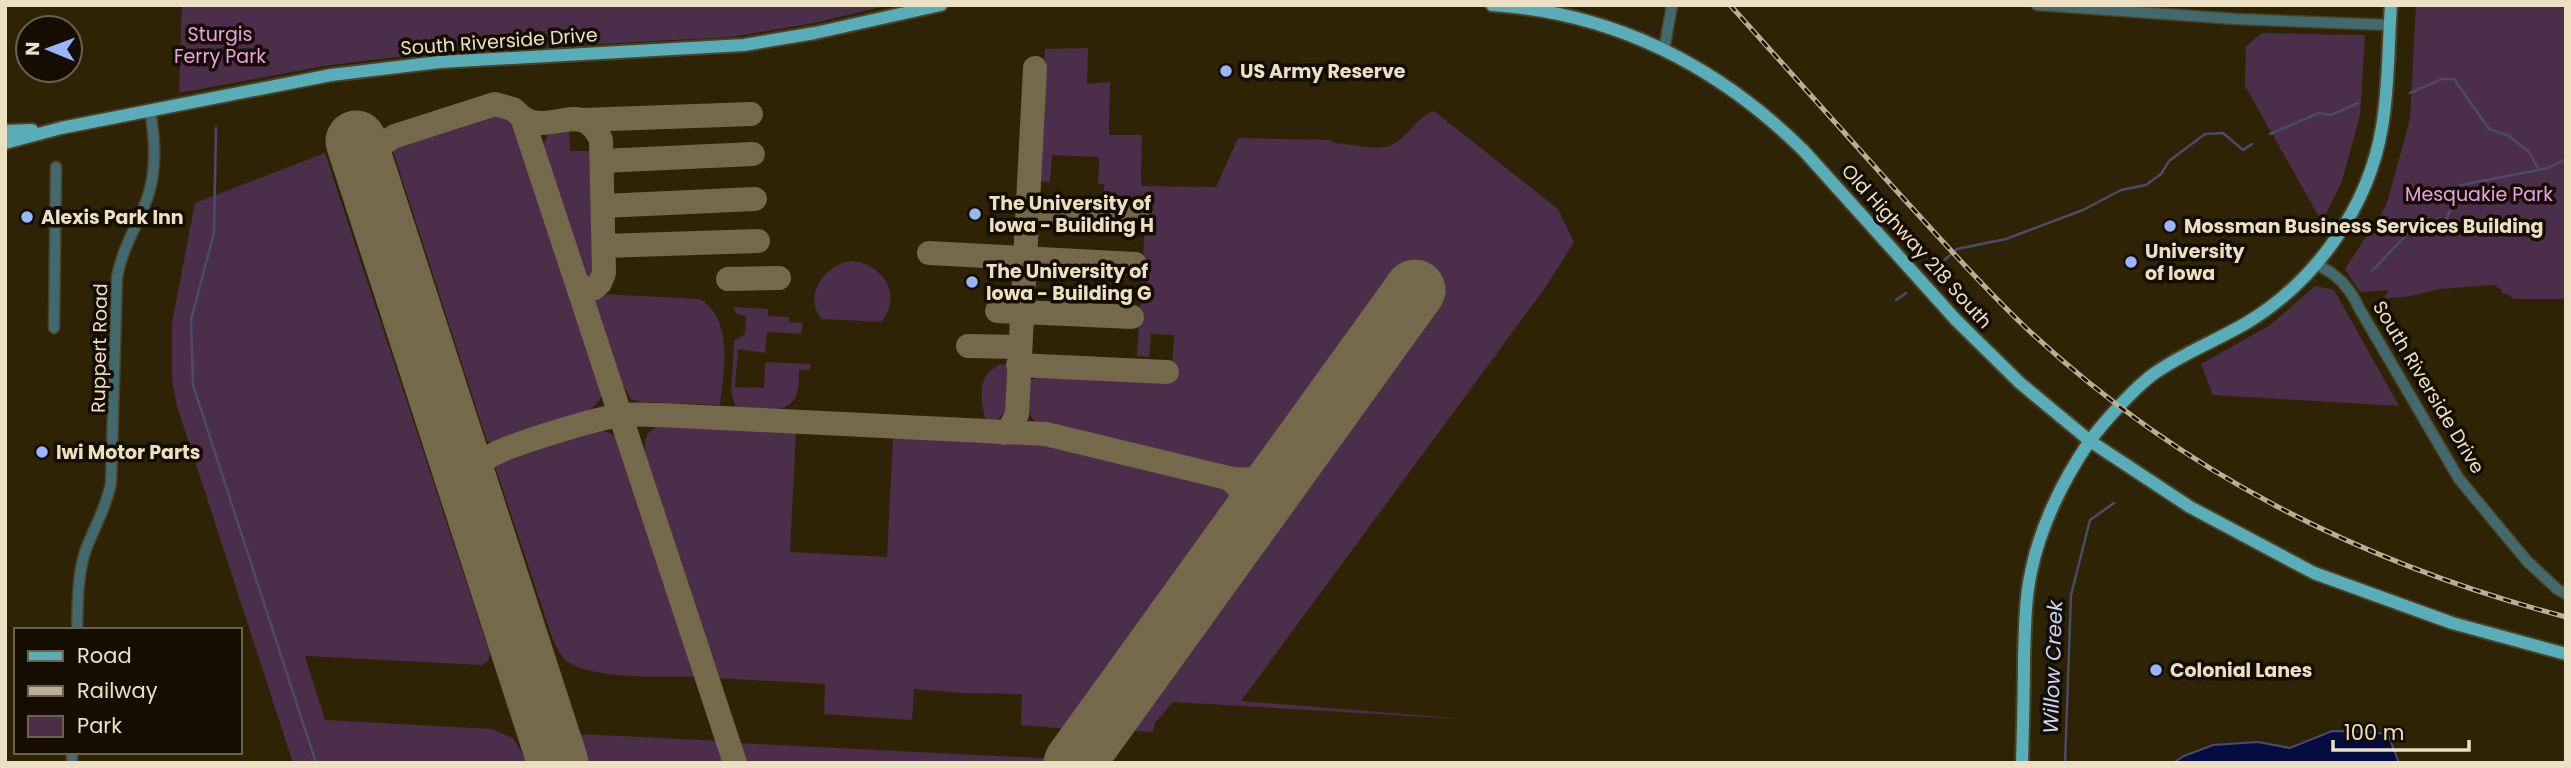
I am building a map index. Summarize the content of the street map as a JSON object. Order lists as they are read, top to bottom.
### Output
{
  "streets": {
    "main road": ["South Riverside Drive", "Old Highway 218 South"],
    "street": ["Ruppert Road"]
  },
  "crossings": [
    ["South Riverside Drive", "Ruppert Road"]
  ],
  "water": ["Willow Creek"],
  "parks": ["Sturgis Ferry Park", "Mesquakie Park"],
  "places": [
    "US Army Reserve",
    "The University of Iowa - Building H",
    "Alexis Park Inn",
    "Mossman Business Services Building",
    "University of Iowa",
    "The University of Iowa - Building G",
    "Iwi Motor Parts",
    "Colonial Lanes"
  ],
  "legend": ["Road", "Railway", "Park"],
  "scale_bar": "100 m",
  "north": "left"
}
